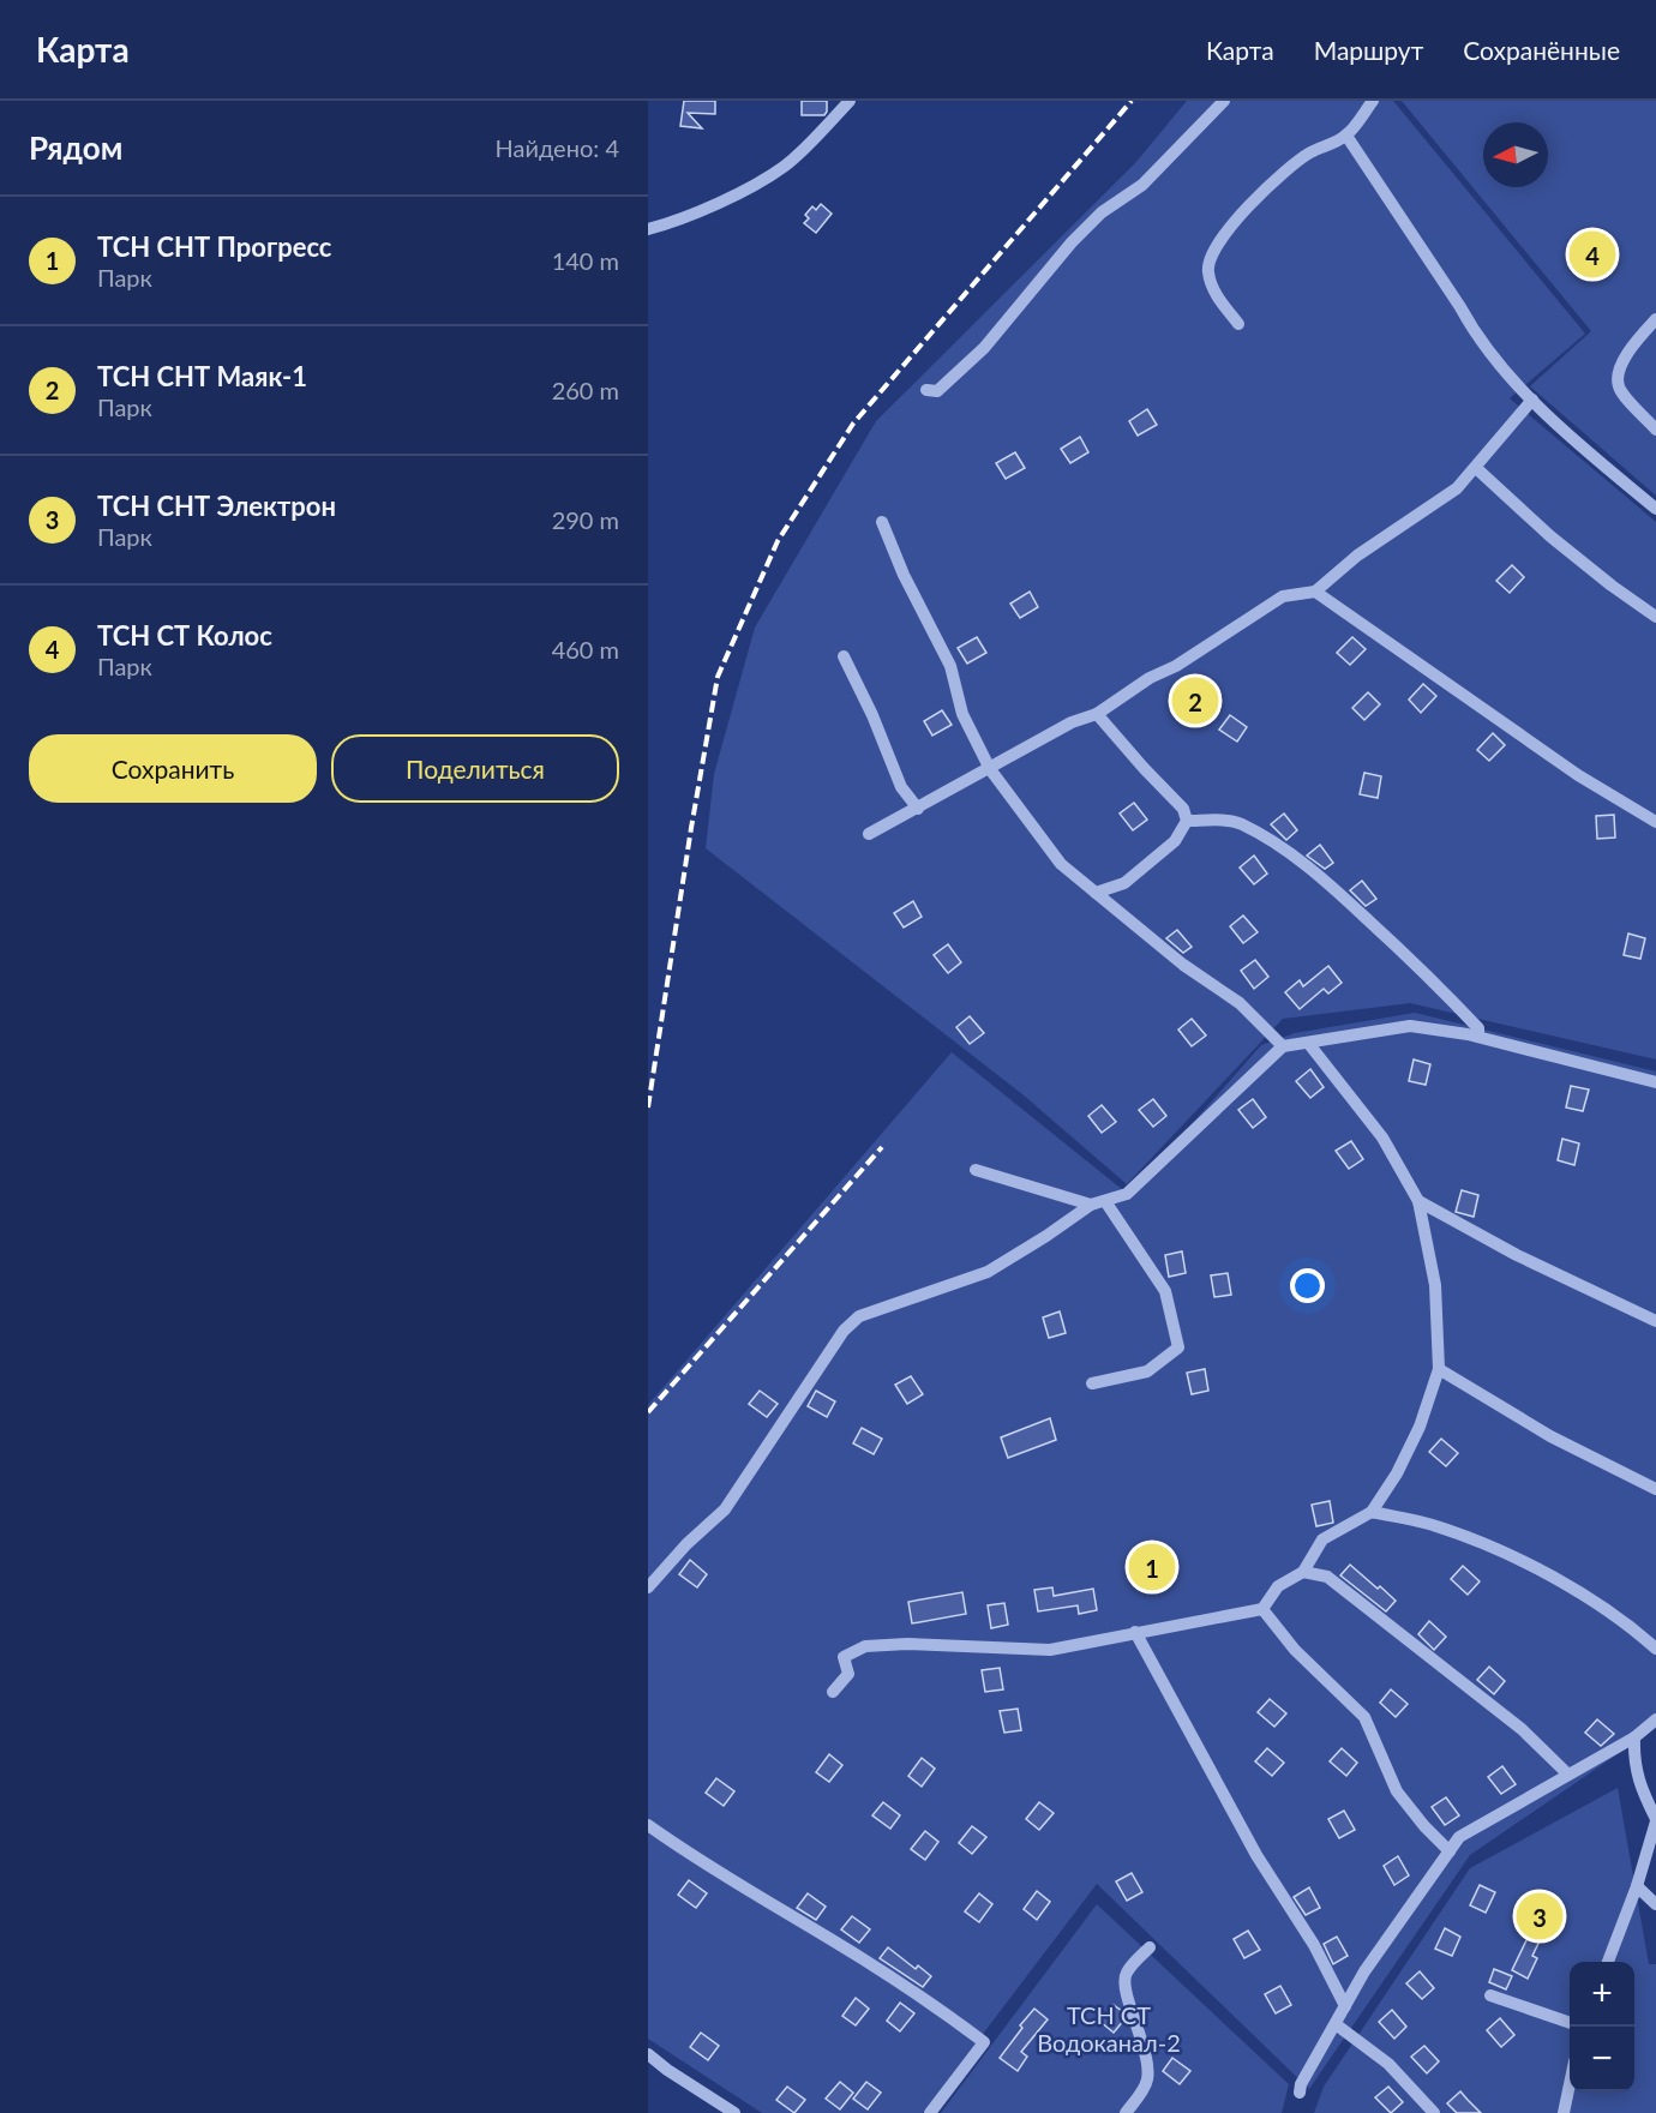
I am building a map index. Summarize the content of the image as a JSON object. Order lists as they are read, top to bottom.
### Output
{
  "parks": ["ТСН СТ Водоканал-2"],
  "north": "left",
  "page": {
    "header": "Карта",
    "nav": ["Карта", "Маршрут", "Сохранённые"],
    "heading": ["Рядом", "Найдено: 4"],
    "list": [
      {
        "mark": "1",
        "name": "ТСН СНТ Прогресс",
        "note": "Парк",
        "value": "140 m"
      },
      {
        "mark": "2",
        "name": "ТСН СНТ Маяк-1",
        "note": "Парк",
        "value": "260 m"
      },
      {
        "mark": "3",
        "name": "ТСН СНТ Электрон",
        "note": "Парк",
        "value": "290 m"
      },
      {
        "mark": "4",
        "name": "ТСН СТ Колос",
        "note": "Парк",
        "value": "460 m"
      }
    ],
    "pins": [
      "4",
      "2",
      "1",
      "3"
    ],
    "buttons": ["Сохранить", "Поделиться"],
    "map_buttons": ["+", "−"]
  }
}
